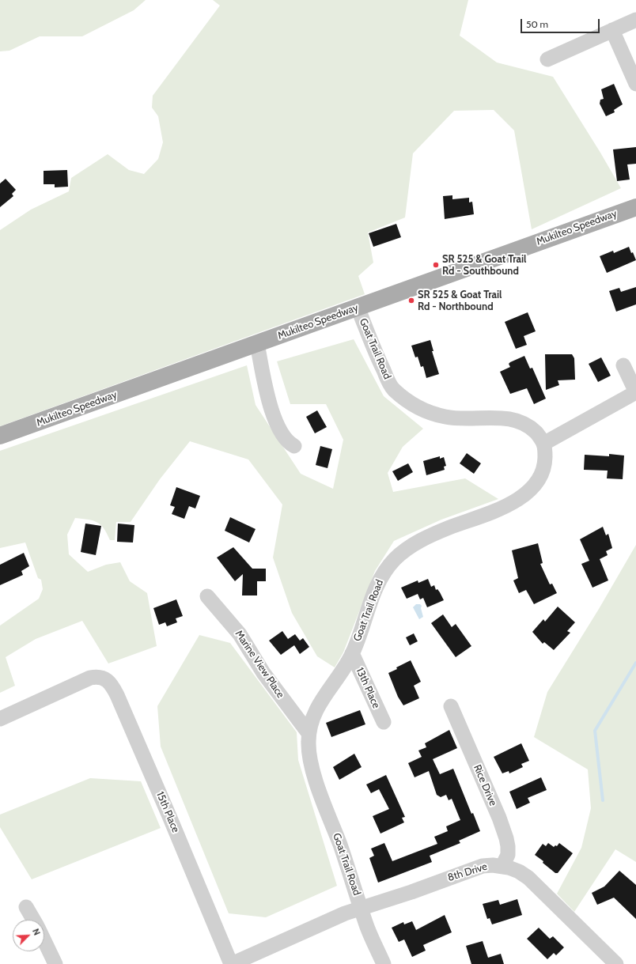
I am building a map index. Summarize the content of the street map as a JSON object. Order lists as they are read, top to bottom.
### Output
{
  "streets": {
    "main road": ["Mukilteo Speedway"],
    "street": [
      "Goat Trail Road",
      "Marine View Place",
      "13th Place",
      "Rice Drive",
      "15th Place",
      "8th Drive"
    ]
  },
  "crossings": [
    ["Mukilteo Speedway", "Goat Trail Road"],
    ["Goat Trail Road", "Marine View Place"],
    ["Goat Trail Road", "13th Place"],
    ["Goat Trail Road", "15th Place"],
    ["Goat Trail Road", "8th Drive"],
    ["Rice Drive", "8th Drive"]
  ],
  "places": ["SR 525 & Goat Trail Rd - Southbound", "SR 525 & Goat Trail Rd - Northbound"],
  "scale_bar": "50 m",
  "north": "top right"
}
